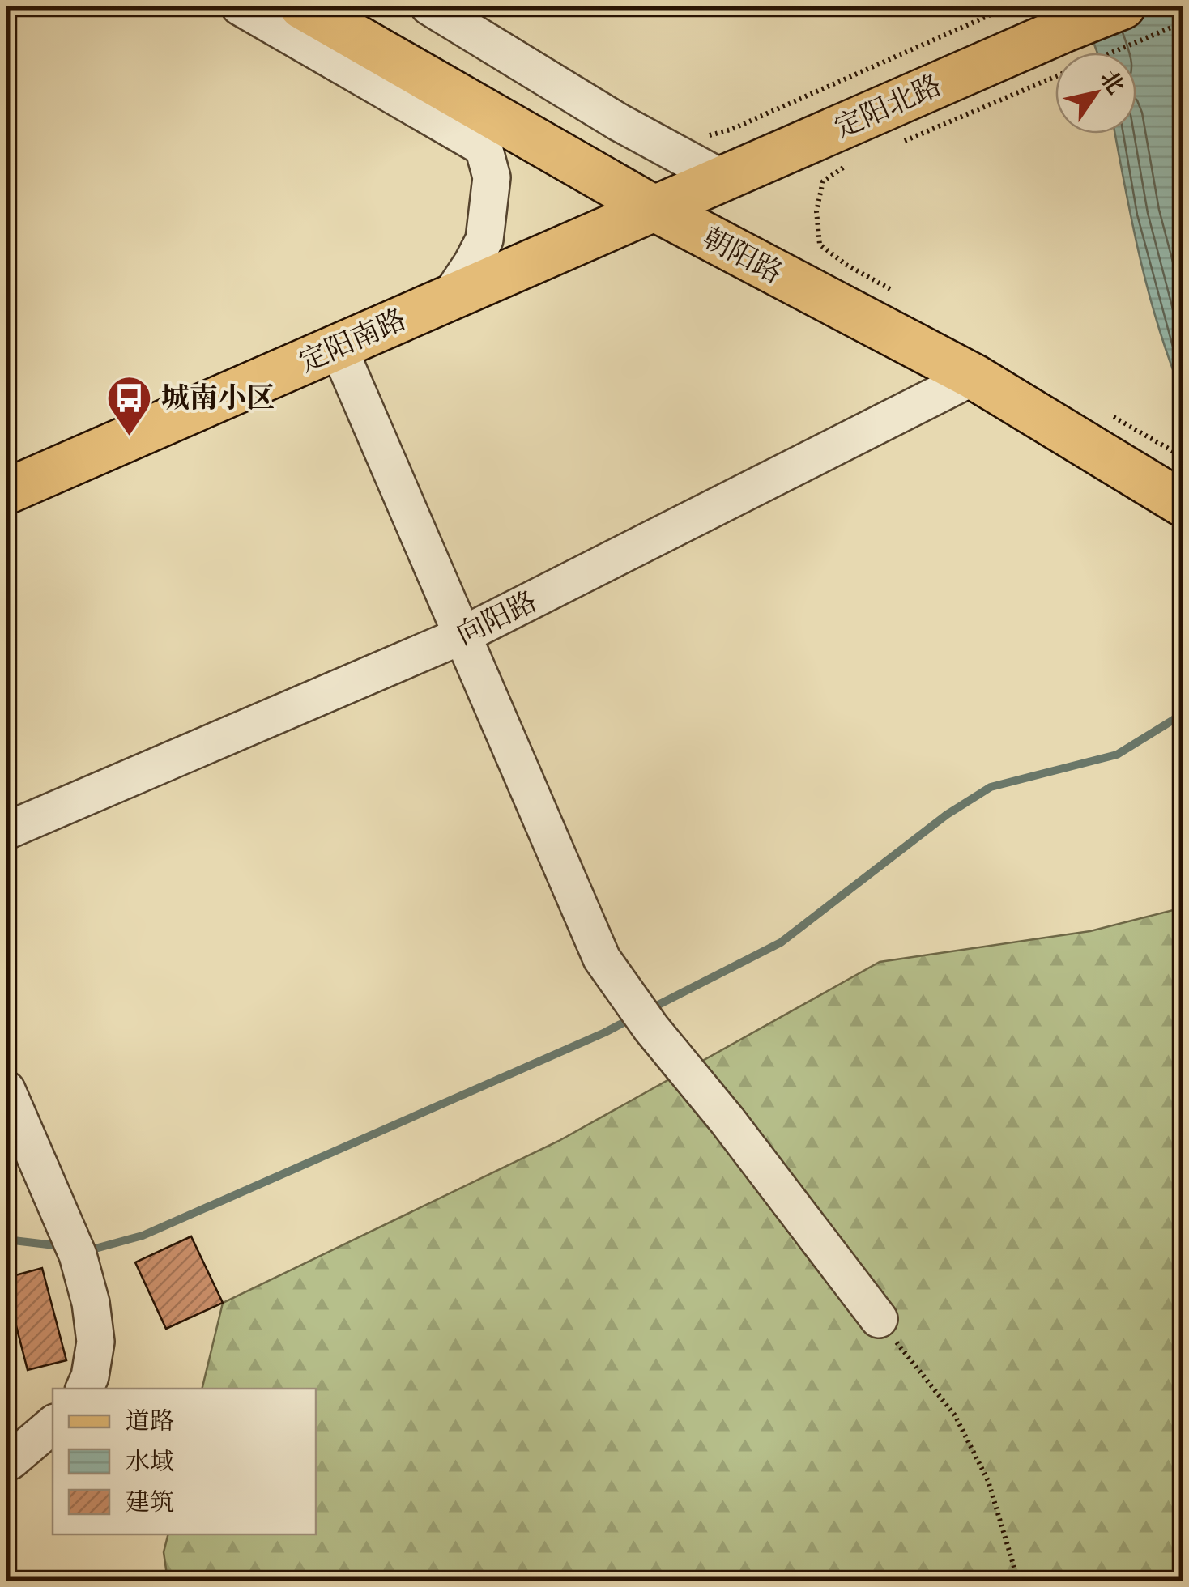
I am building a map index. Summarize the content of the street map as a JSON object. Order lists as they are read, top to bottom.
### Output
{
  "streets": {
    "main road": ["定阳北路", "朝阳路", "定阳南路"],
    "street": ["向阳路"]
  },
  "crossings": [
    ["定阳北路", "朝阳路"],
    ["定阳北路", "定阳南路"],
    ["朝阳路", "定阳南路"],
    ["朝阳路", "向阳路"]
  ],
  "places": {
    "bus stop": ["城南小区"]
  },
  "legend": ["道路", "水域", "建筑"],
  "north": "top right"
}
